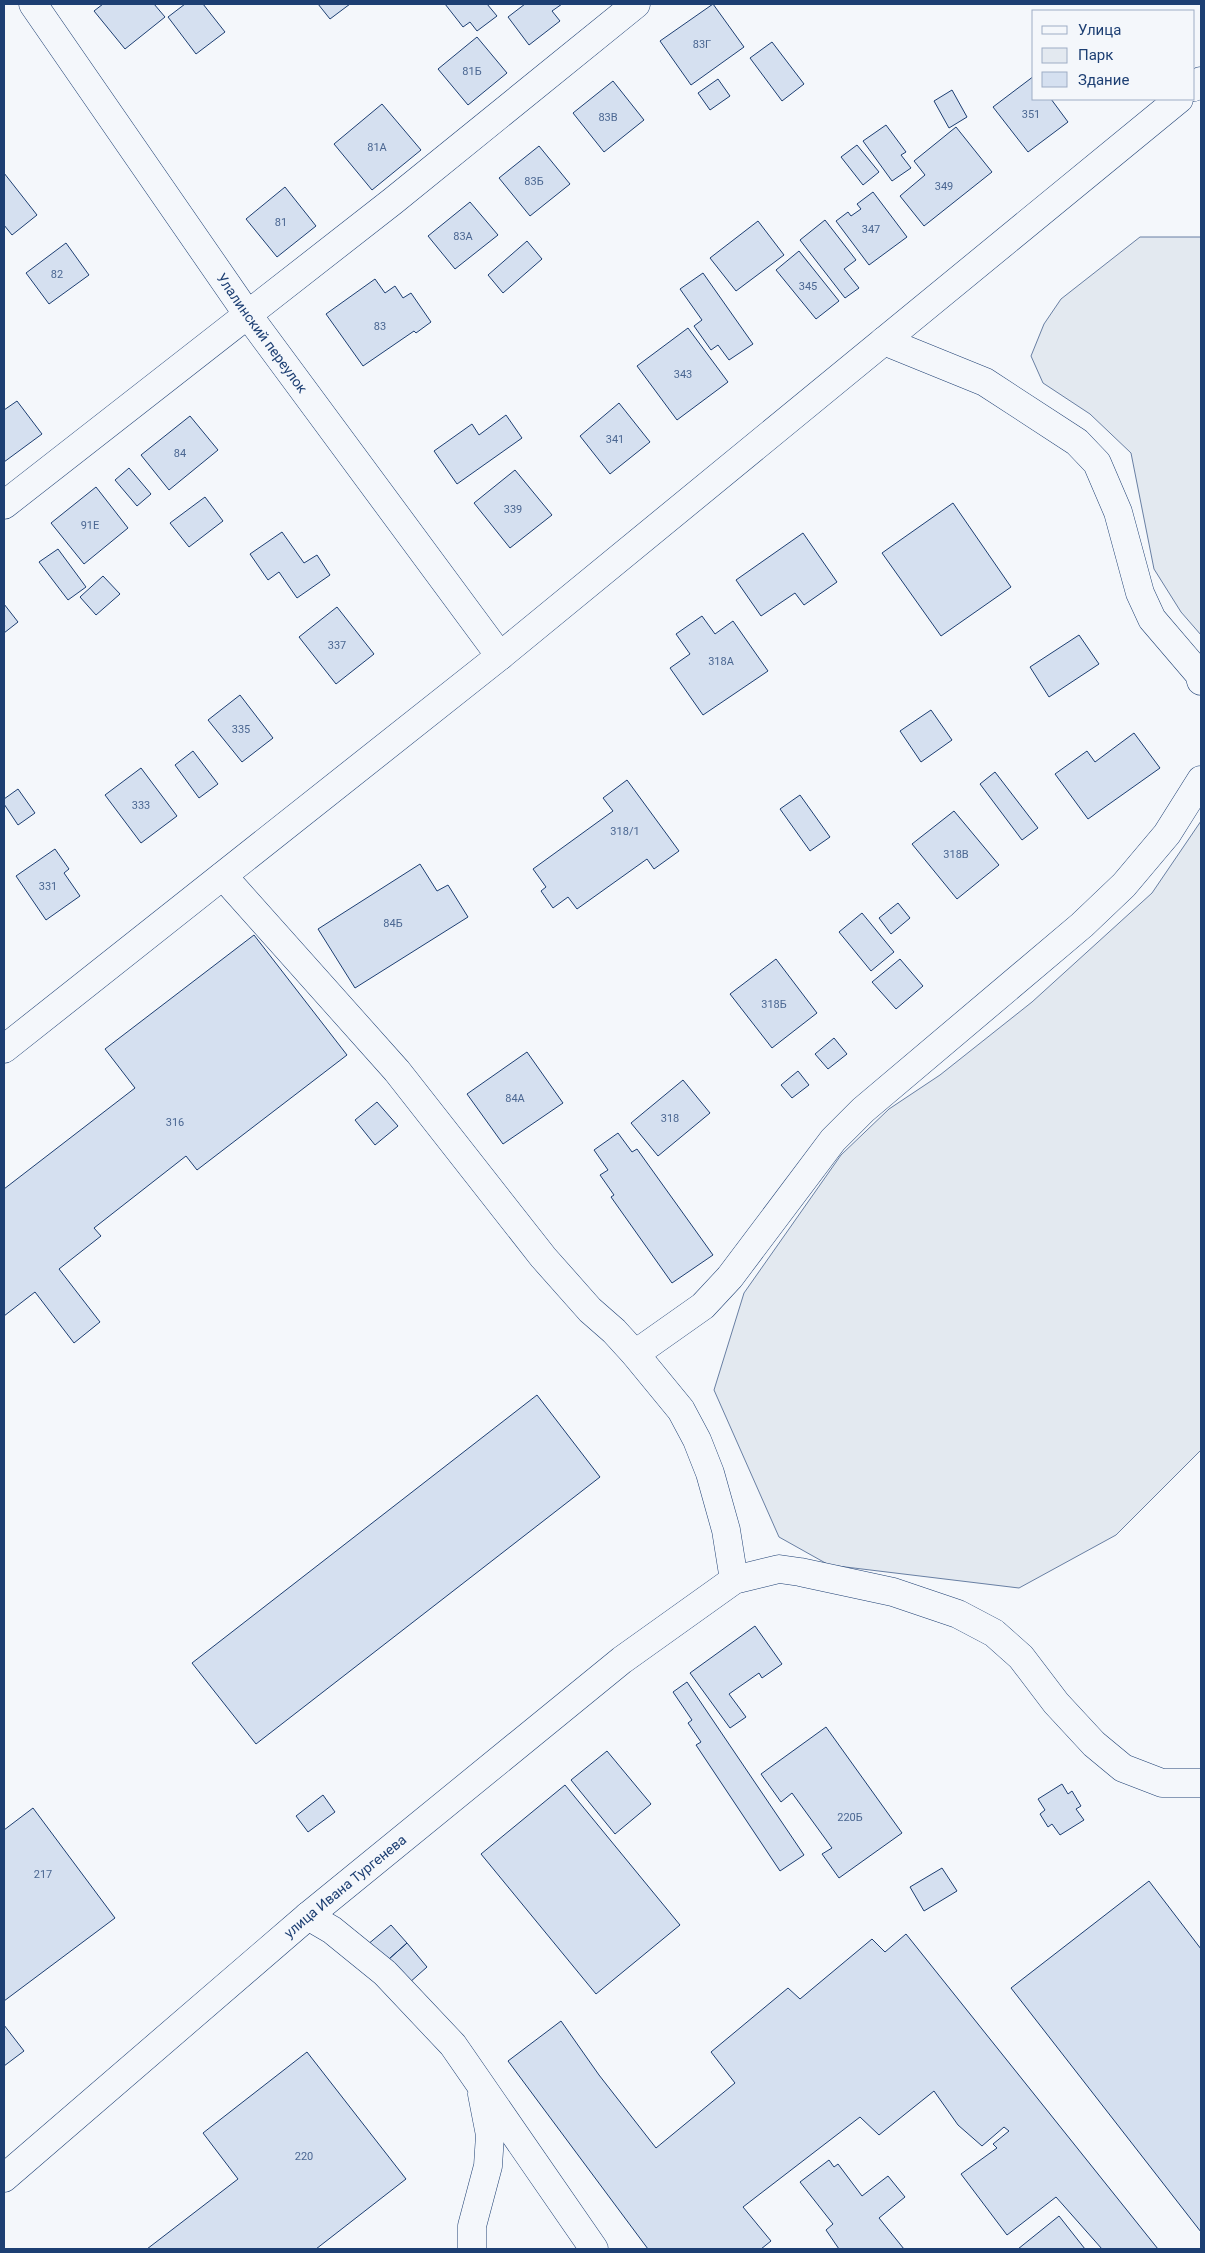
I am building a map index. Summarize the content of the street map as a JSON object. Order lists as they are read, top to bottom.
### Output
{
  "streets": {
    "street": ["Улалинский переулок", "улица Ивана Тургенева"]
  },
  "house_numbers": [
    "83Г",
    "81Б",
    "351",
    "83В",
    "81А",
    "83Б",
    "349",
    "81",
    "347",
    "83А",
    "82",
    "345",
    "83",
    "343",
    "341",
    "84",
    "339",
    "91Е",
    "337",
    "318А",
    "335",
    "333",
    "318/1",
    "318В",
    "331",
    "84Б",
    "318Б",
    "84А",
    "318",
    "316",
    "220Б",
    "217",
    "220"
  ],
  "legend": ["Улица", "Парк", "Здание"]
}
